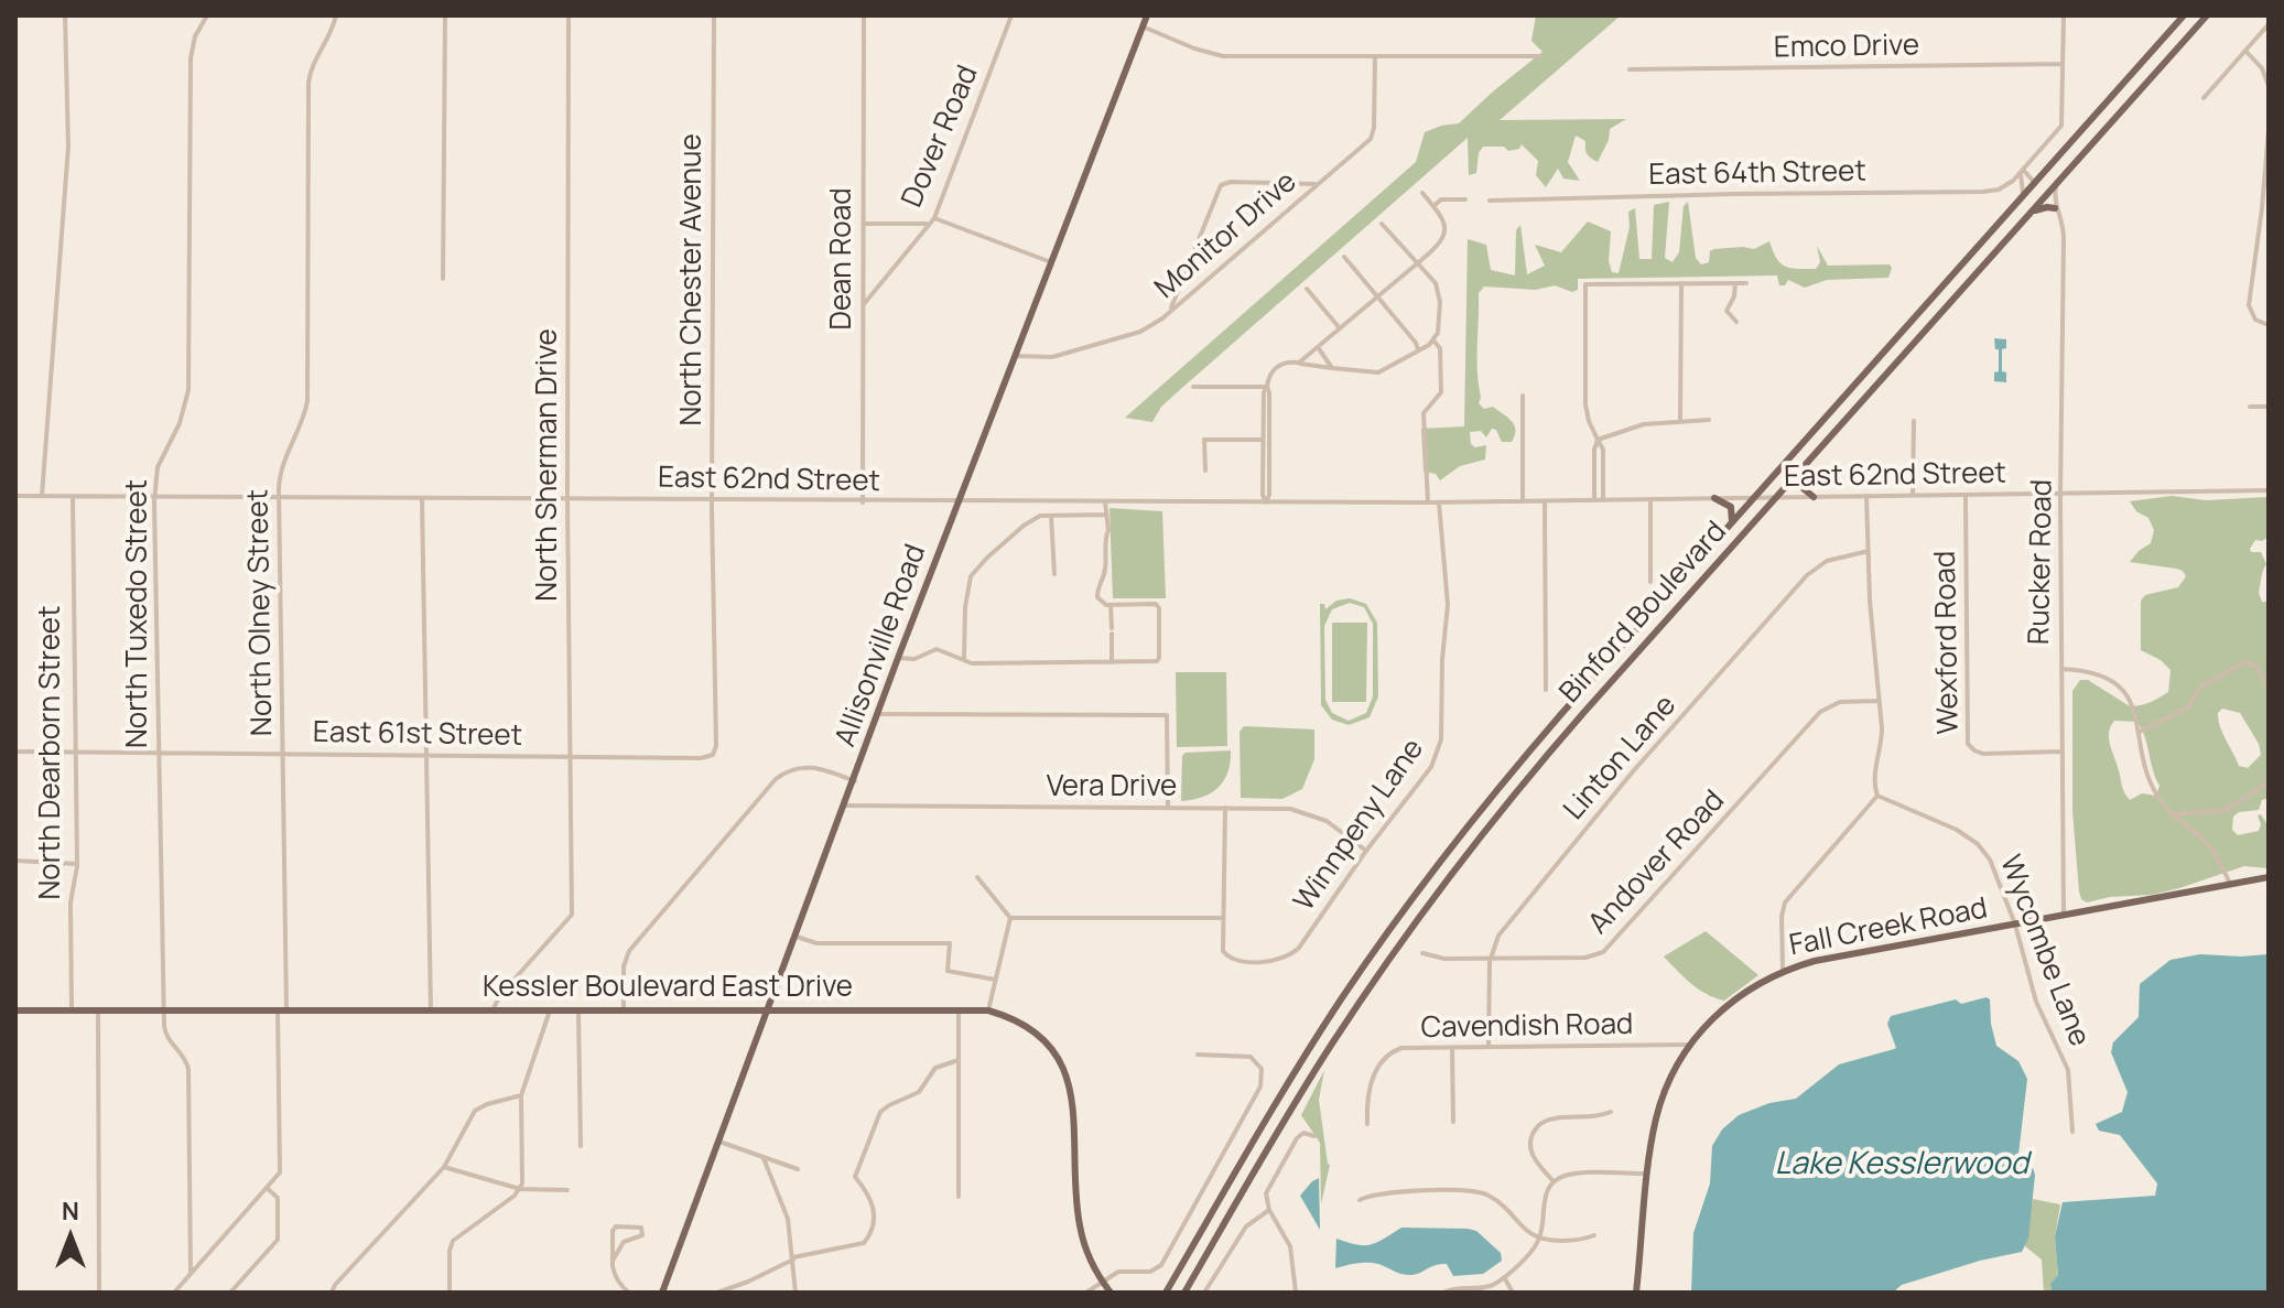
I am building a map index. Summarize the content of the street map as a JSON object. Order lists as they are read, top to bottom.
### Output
{
  "streets": {
    "main road": [
      "Binford Boulevard",
      "Allisonville Road",
      "Fall Creek Road",
      "Kessler Boulevard East Drive"
    ],
    "street": [
      "Emco Drive",
      "Dover Road",
      "East 64th Street",
      "Monitor Drive",
      "Dean Road",
      "North Chester Avenue",
      "North Sherman Drive",
      "East 62nd Street",
      "Rucker Road",
      "North Olney Street",
      "North Tuxedo Street",
      "Wexford Road",
      "East 61st Street",
      "North Dearborn Street",
      "Linton Lane",
      "Vera Drive",
      "Winnpeny Lane",
      "Andover Road",
      "Wycombe Lane",
      "Cavendish Road"
    ]
  },
  "crossings": [
    ["Dover Road", "Dean Road"],
    ["Monitor Drive", "Allisonville Road"],
    ["Dean Road", "East 62nd Street"],
    ["North Chester Avenue", "East 62nd Street"],
    ["North Chester Avenue", "East 61st Street"],
    ["North Sherman Drive", "East 62nd Street"],
    ["North Sherman Drive", "East 61st Street"],
    ["North Sherman Drive", "Kessler Boulevard East Drive"],
    ["East 62nd Street", "Rucker Road"],
    ["East 62nd Street", "North Olney Street"],
    ["East 62nd Street", "Binford Boulevard"],
    ["East 62nd Street", "North Tuxedo Street"],
    ["East 62nd Street", "Wexford Road"],
    ["East 62nd Street", "Allisonville Road"],
    ["East 62nd Street", "North Dearborn Street"],
    ["East 62nd Street", "Winnpeny Lane"],
    ["Rucker Road", "Binford Boulevard"],
    ["Rucker Road", "Wexford Road"],
    ["Rucker Road", "Fall Creek Road"],
    ["North Olney Street", "East 61st Street"],
    ["North Olney Street", "Kessler Boulevard East Drive"],
    ["North Tuxedo Street", "East 61st Street"],
    ["North Tuxedo Street", "Kessler Boulevard East Drive"],
    ["Allisonville Road", "Vera Drive"],
    ["Allisonville Road", "Kessler Boulevard East Drive"],
    ["East 61st Street", "North Dearborn Street"],
    ["North Dearborn Street", "Kessler Boulevard East Drive"],
    ["Linton Lane", "Andover Road"],
    ["Linton Lane", "Cavendish Road"],
    ["Vera Drive", "Winnpeny Lane"],
    ["Fall Creek Road", "Wycombe Lane"],
    ["Fall Creek Road", "Cavendish Road"]
  ],
  "water": ["Lake Kesslerwood"],
  "north": "top"
}
